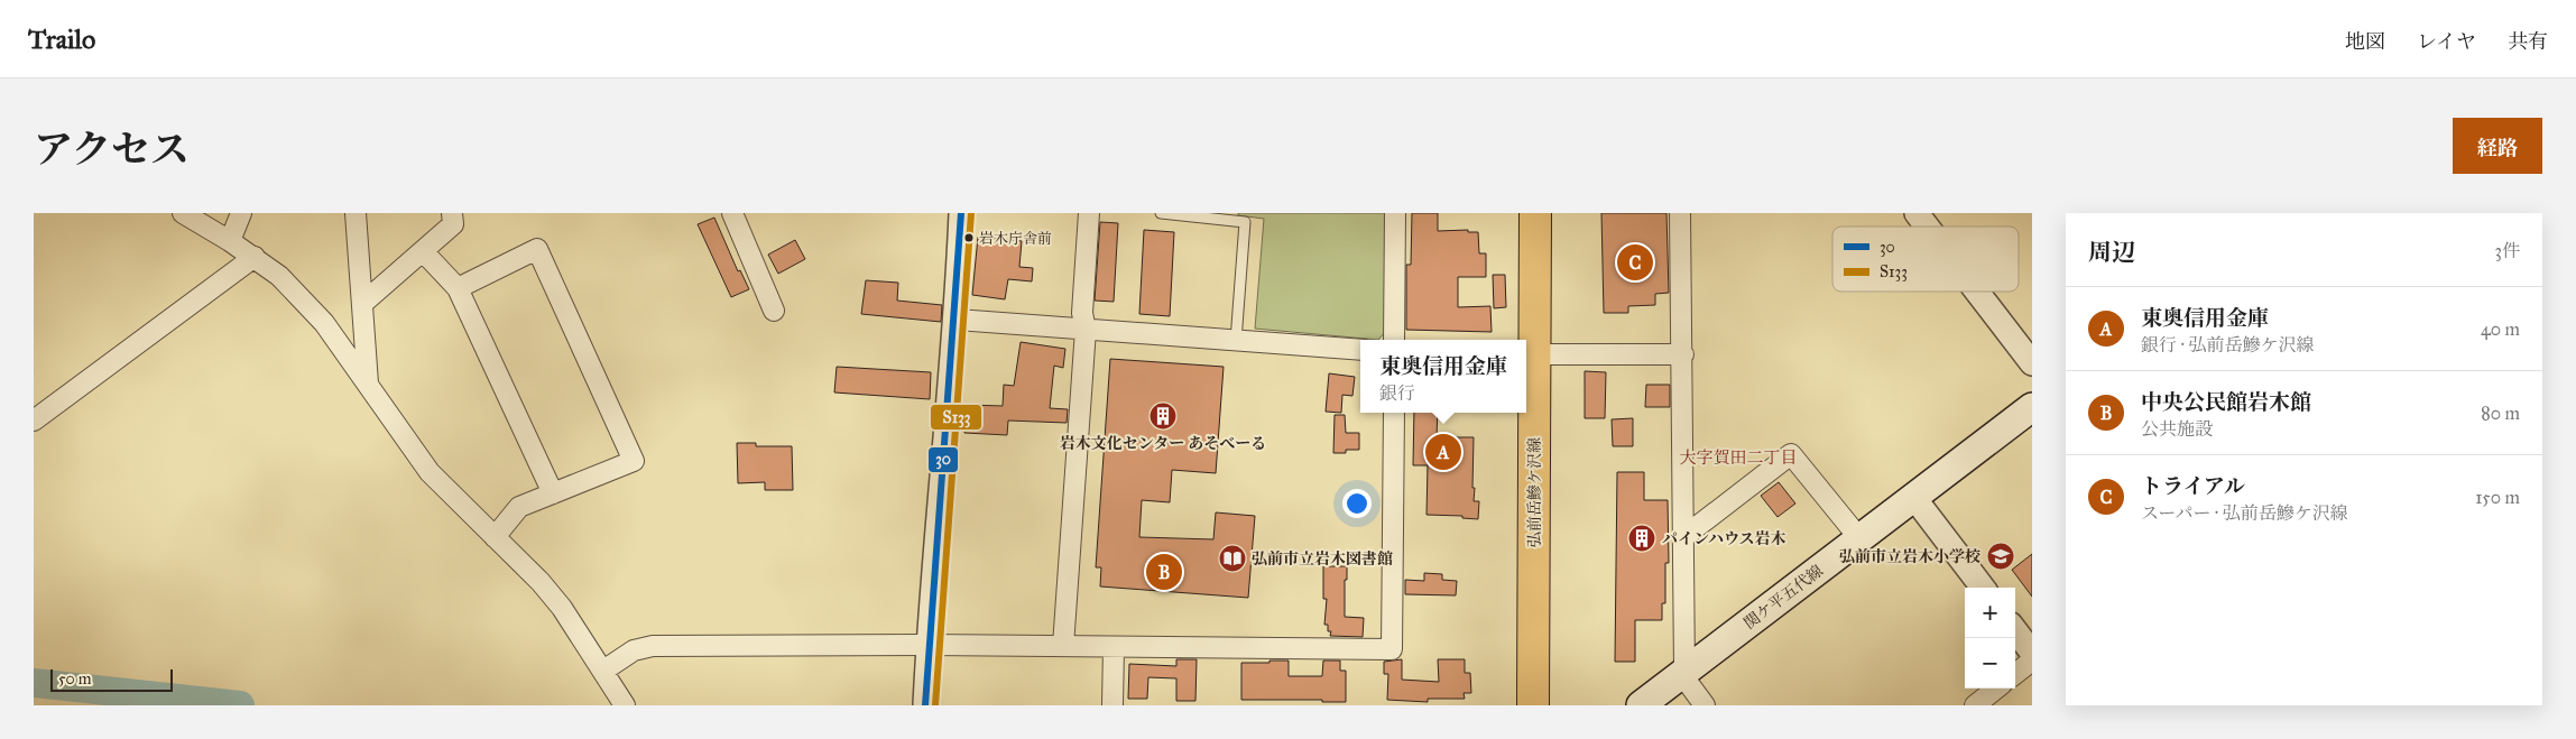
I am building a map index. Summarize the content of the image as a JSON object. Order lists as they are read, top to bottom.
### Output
{
  "streets": {
    "main road": ["弘前岳鰺ケ沢線", "関ケ平五代線"]
  },
  "districts": ["大字賀田二丁目"],
  "places": {
    "other": ["岩木庁舎前"],
    "building": ["岩木文化センター あそべーる", "パインハウス岩木"],
    "school or university": ["弘前市立岩木小学校"],
    "library": ["弘前市立岩木図書館"]
  },
  "lines": ["transit line 30", "transit line S133"],
  "legend": ["30", "S133"],
  "scale_bar": "50 m",
  "page": {
    "header": "Trailo",
    "nav": ["地図", "レイヤ", "共有"],
    "title": "アクセス",
    "buttons": "経路",
    "heading": ["周辺", "3件"],
    "pins": ["C", "A", "B"],
    "list": [
      {
        "mark": "A",
        "name": "東奥信用金庫",
        "note": "銀行 · 弘前岳鰺ケ沢線",
        "value": "40 m"
      },
      {
        "mark": "B",
        "name": "中央公民館岩木館",
        "note": "公共施設",
        "value": "80 m"
      },
      {
        "mark": "C",
        "name": "トライアル",
        "note": "スーパー · 弘前岳鰺ケ沢線",
        "value": "150 m"
      }
    ],
    "popup": ["東奥信用金庫", "銀行"],
    "map_buttons": ["+", "−"],
    "scale": "50 m"
  }
}
